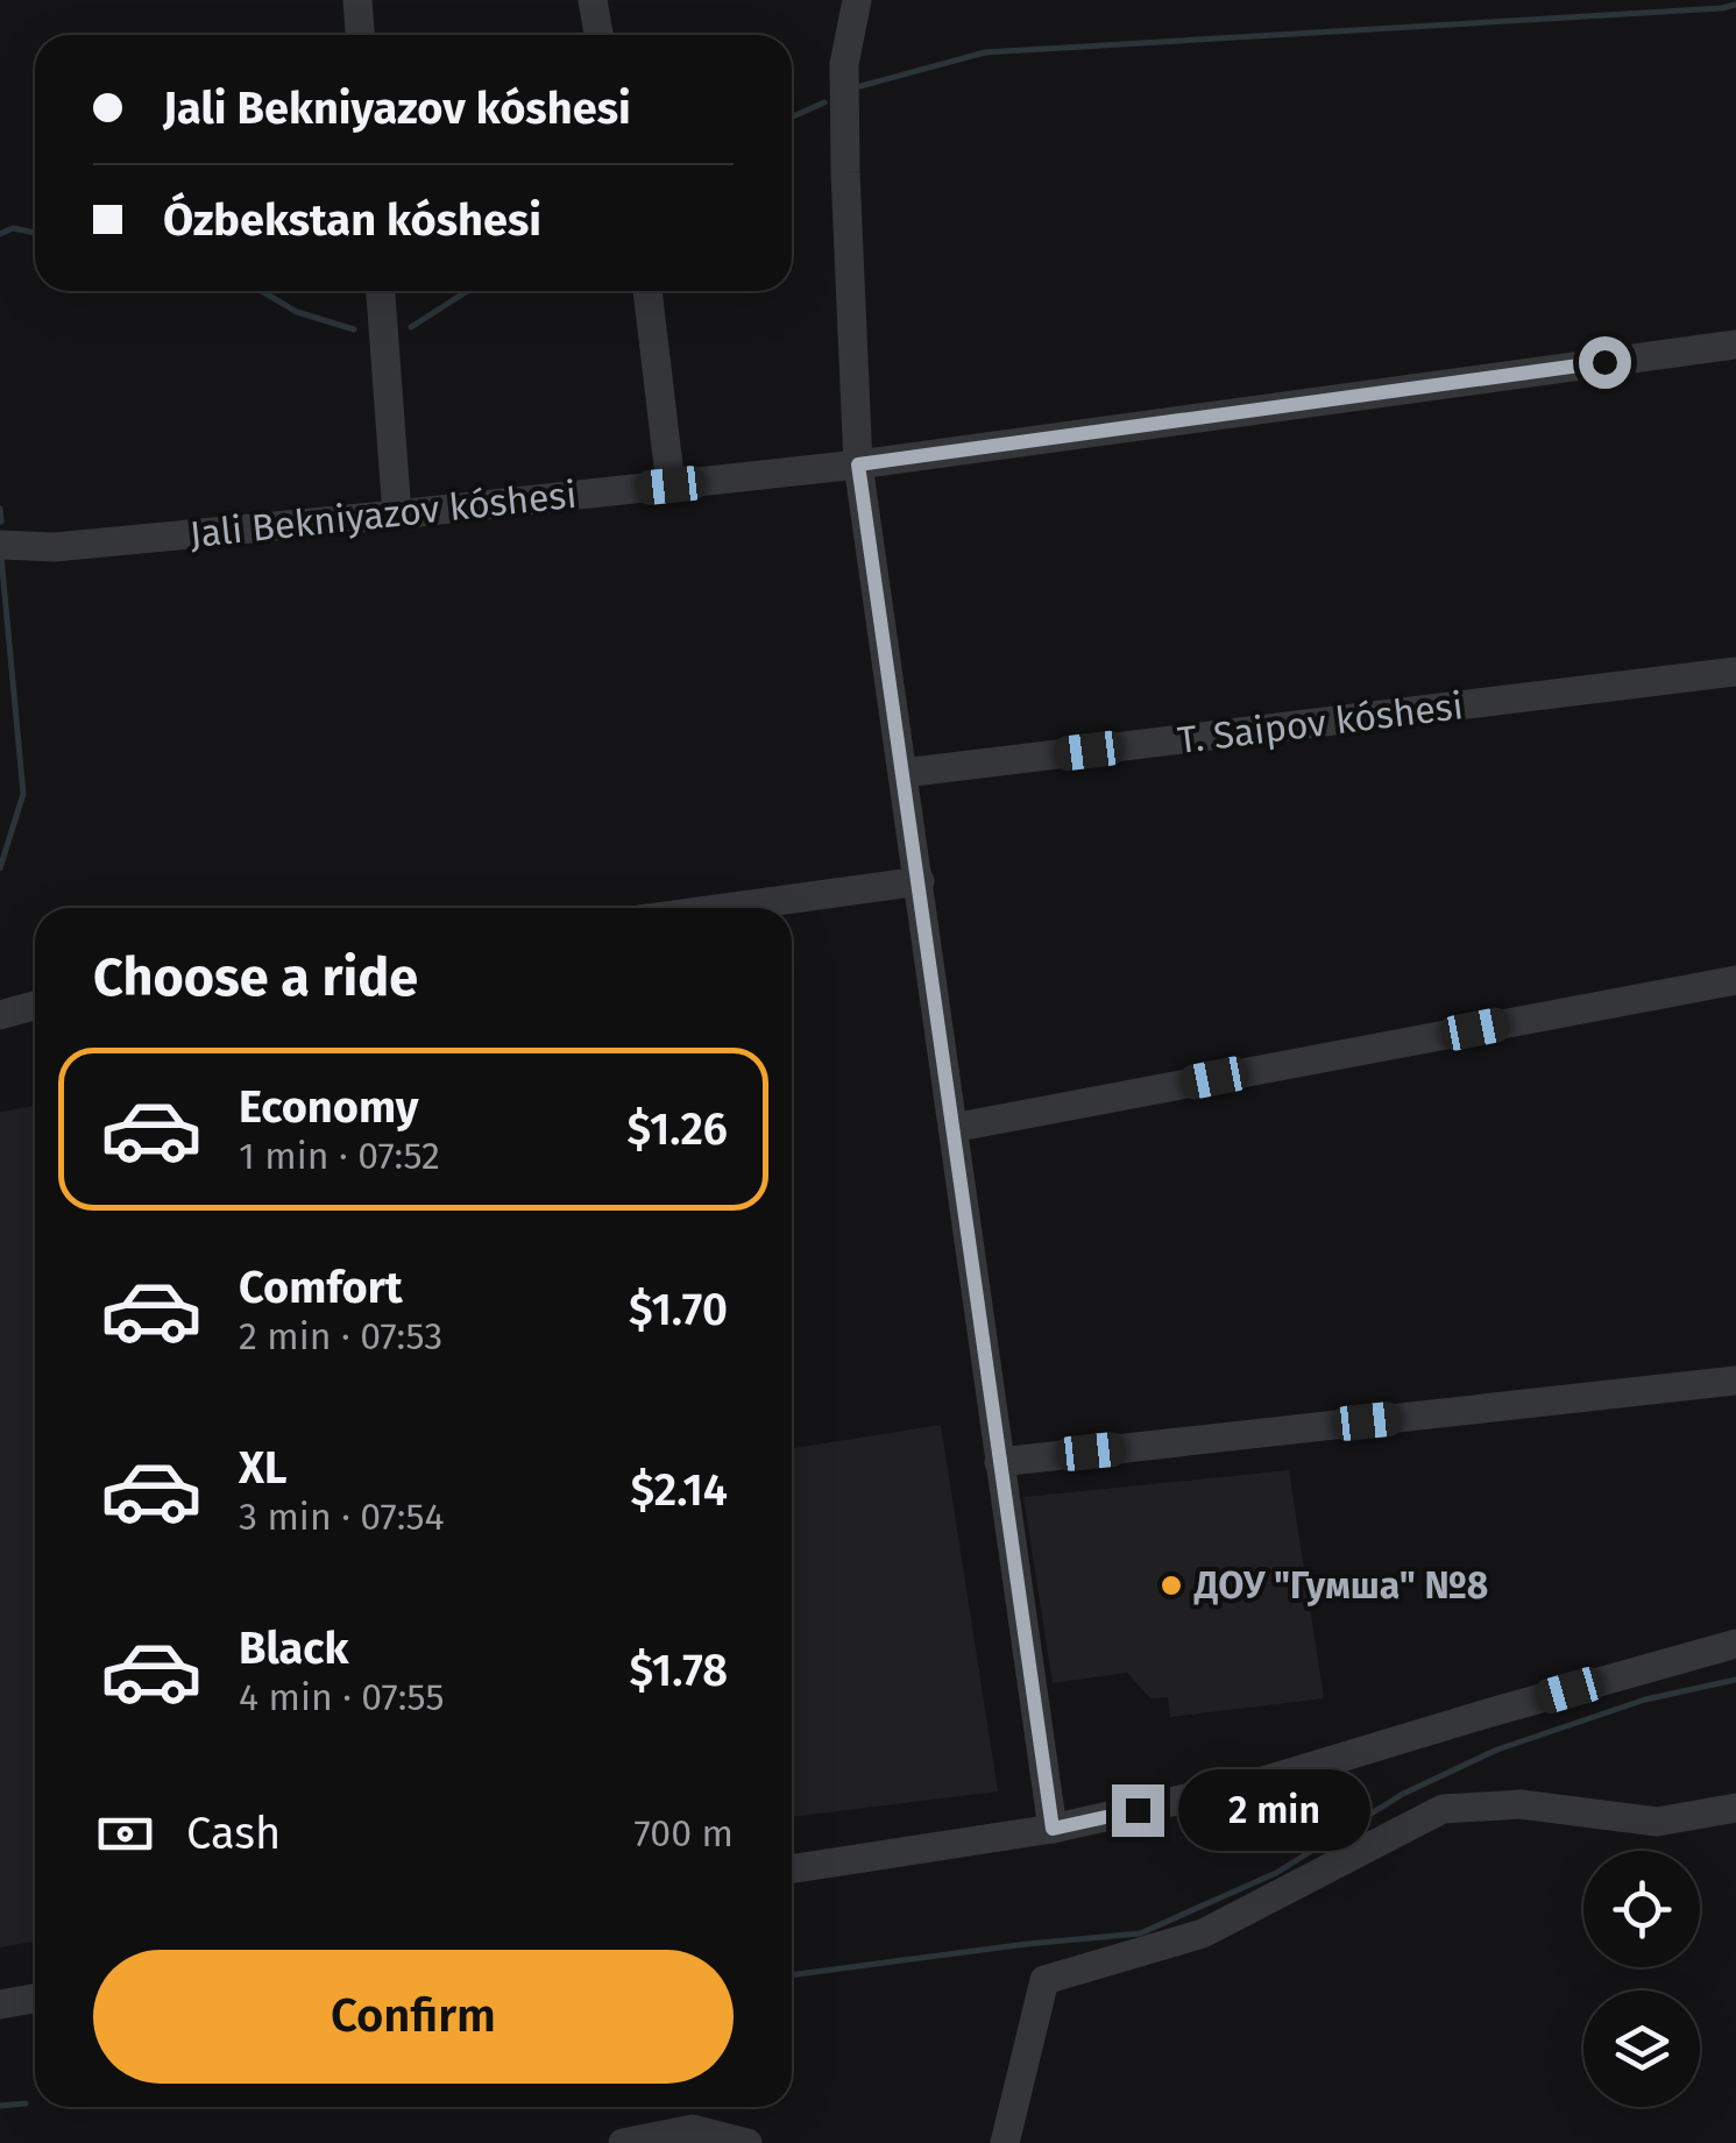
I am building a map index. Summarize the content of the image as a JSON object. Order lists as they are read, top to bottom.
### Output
{
  "streets": {
    "street": ["Jali Bekniyazov kóshesi", "T. Saipov kóshesi"]
  },
  "places": ["ДОУ \"Гумша\" №8"],
  "page": {
    "banner": ["Jali Bekniyazov kóshesi", "Ózbekstan kóshesi"],
    "heading": "Choose a ride",
    "list": [
      {
        "name": "Economy",
        "note": "1 min · 07:52",
        "value": "$1.26"
      },
      {
        "name": "Comfort",
        "note": "2 min · 07:53",
        "value": "$1.70"
      },
      {
        "name": "XL",
        "note": "3 min · 07:54",
        "value": "$2.14"
      },
      {
        "name": "Black",
        "note": "4 min · 07:55",
        "value": "$1.78"
      }
    ],
    "bubble": "2 min",
    "pay": ["Cash", "700 m"],
    "buttons": "Confirm"
  }
}
